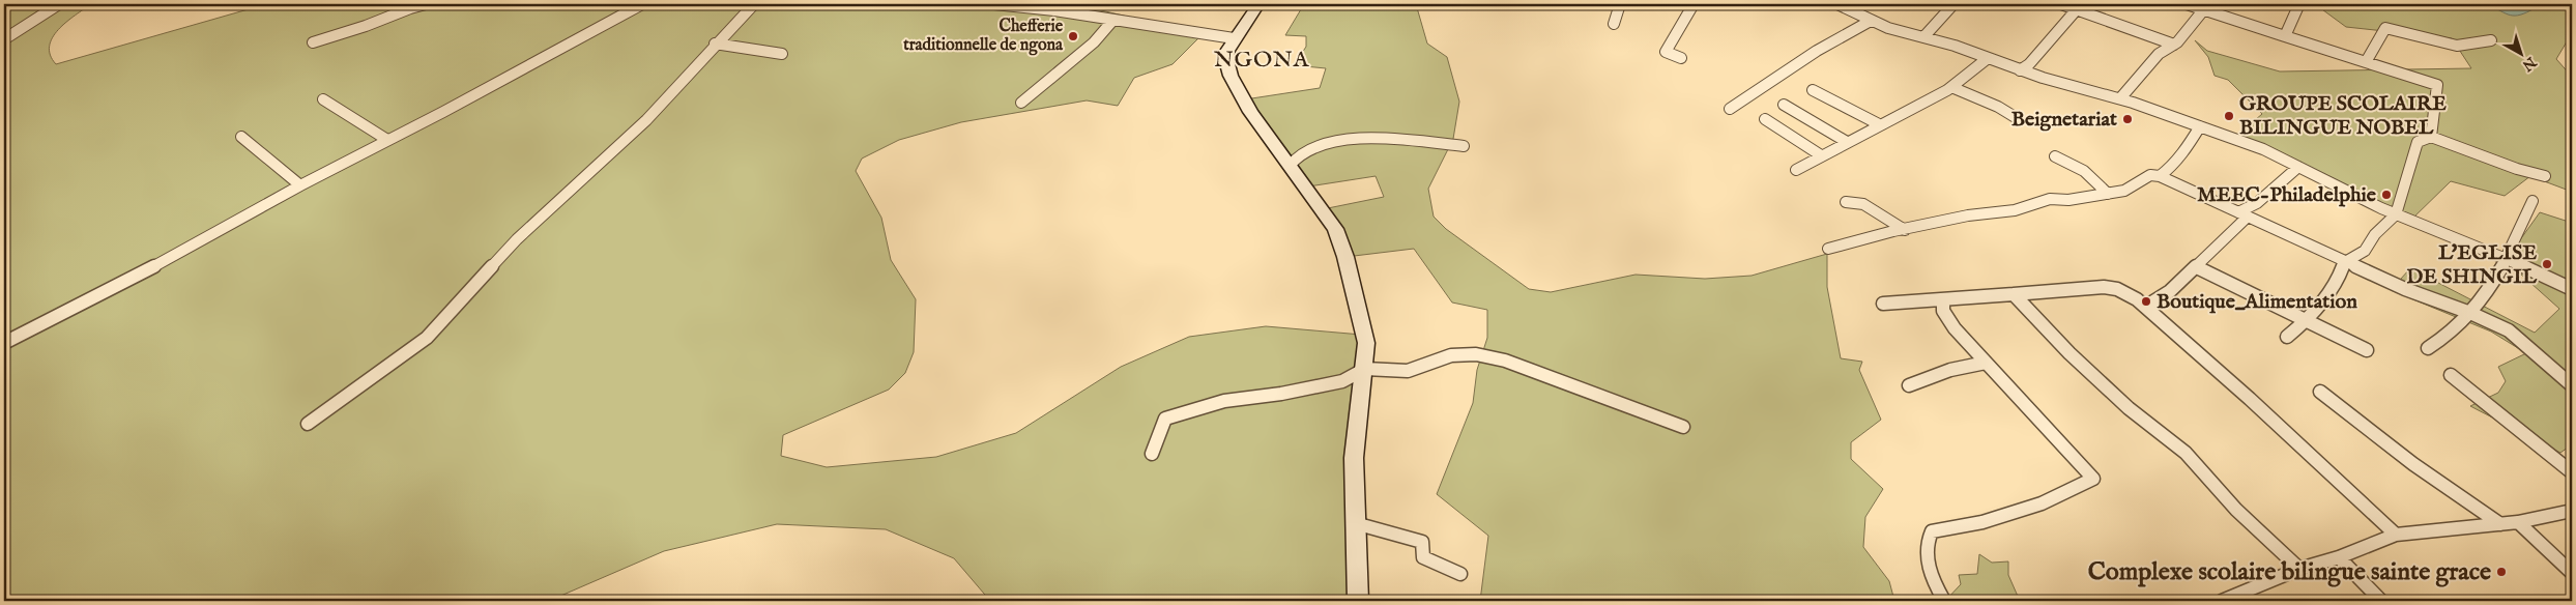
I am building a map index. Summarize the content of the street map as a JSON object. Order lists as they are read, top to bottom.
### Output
{
  "districts": ["NGONA"],
  "places": [
    "Chefferie traditionnelle de ngona",
    "GROUPE SCOLAIRE BILINGUE NOBEL",
    "Beignetariat",
    "MEEC-Philadelphie",
    "L'EGLISE DE SHINGIL",
    "Boutique_Alimentation",
    "Complexe scolaire bilingue sainte grace"
  ],
  "north": "bottom right"
}
